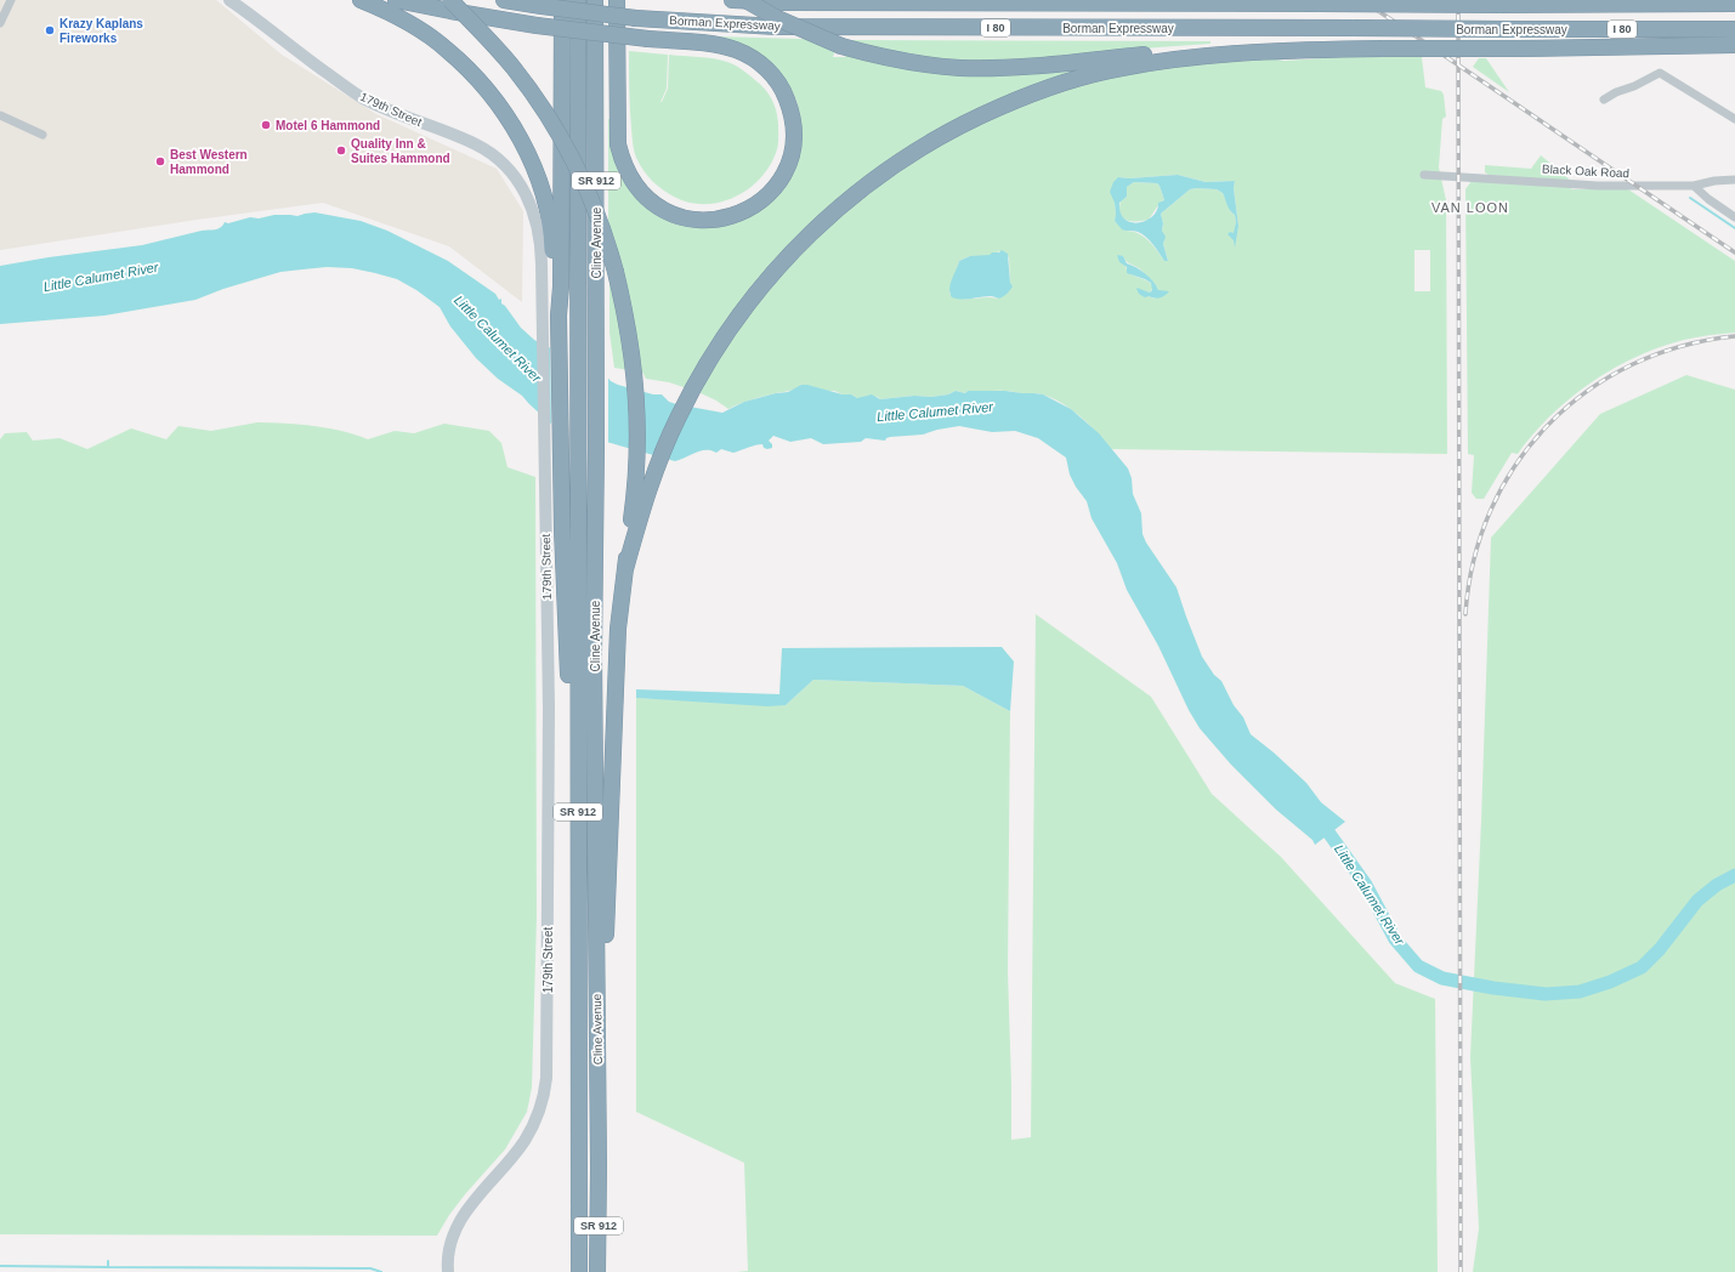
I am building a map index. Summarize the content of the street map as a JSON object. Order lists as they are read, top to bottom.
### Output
{
  "streets": {
    "highway": [
      "Borman Expressway",
      "I 80",
      "SR 912",
      "Cline Avenue"
    ],
    "street": ["179th Street", "Black Oak Road"]
  },
  "districts": ["VAN LOON"],
  "water": ["Little Calumet River"],
  "places": [
    "Krazy Kaplans Fireworks",
    "Motel 6 Hammond",
    "Quality Inn & Suites Hammond",
    "Best Western Hammond"
  ]
}
